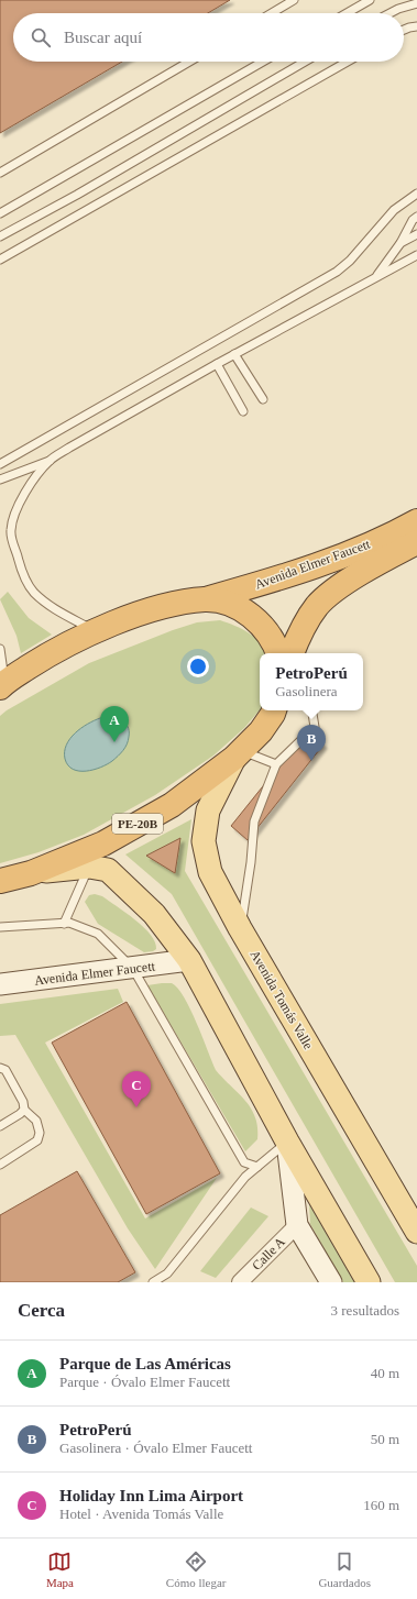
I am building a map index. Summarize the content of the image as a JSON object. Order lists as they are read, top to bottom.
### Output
{
  "streets": {
    "highway": ["Avenida Elmer Faucett", "PE-20B"],
    "main road": ["Avenida Tomás Valle"],
    "street": ["Calle A"]
  },
  "crossings": [
    ["PE-20B", "Avenida Tomás Valle"]
  ],
  "page": {
    "search": "Buscar aquí",
    "popup": ["PetroPerú", "Gasolinera"],
    "pins": ["A", "B", "C"],
    "heading": ["Cerca", "3 resultados"],
    "list": [
      {
        "mark": "A",
        "name": "Parque de Las Américas",
        "note": "Parque · Óvalo Elmer Faucett",
        "value": "40 m"
      },
      {
        "mark": "B",
        "name": "PetroPerú",
        "note": "Gasolinera · Óvalo Elmer Faucett",
        "value": "50 m"
      },
      {
        "mark": "C",
        "name": "Holiday Inn Lima Airport",
        "note": "Hotel · Avenida Tomás Valle",
        "value": "160 m"
      }
    ],
    "nav": ["Mapa", "Cómo llegar", "Guardados"]
  }
}
